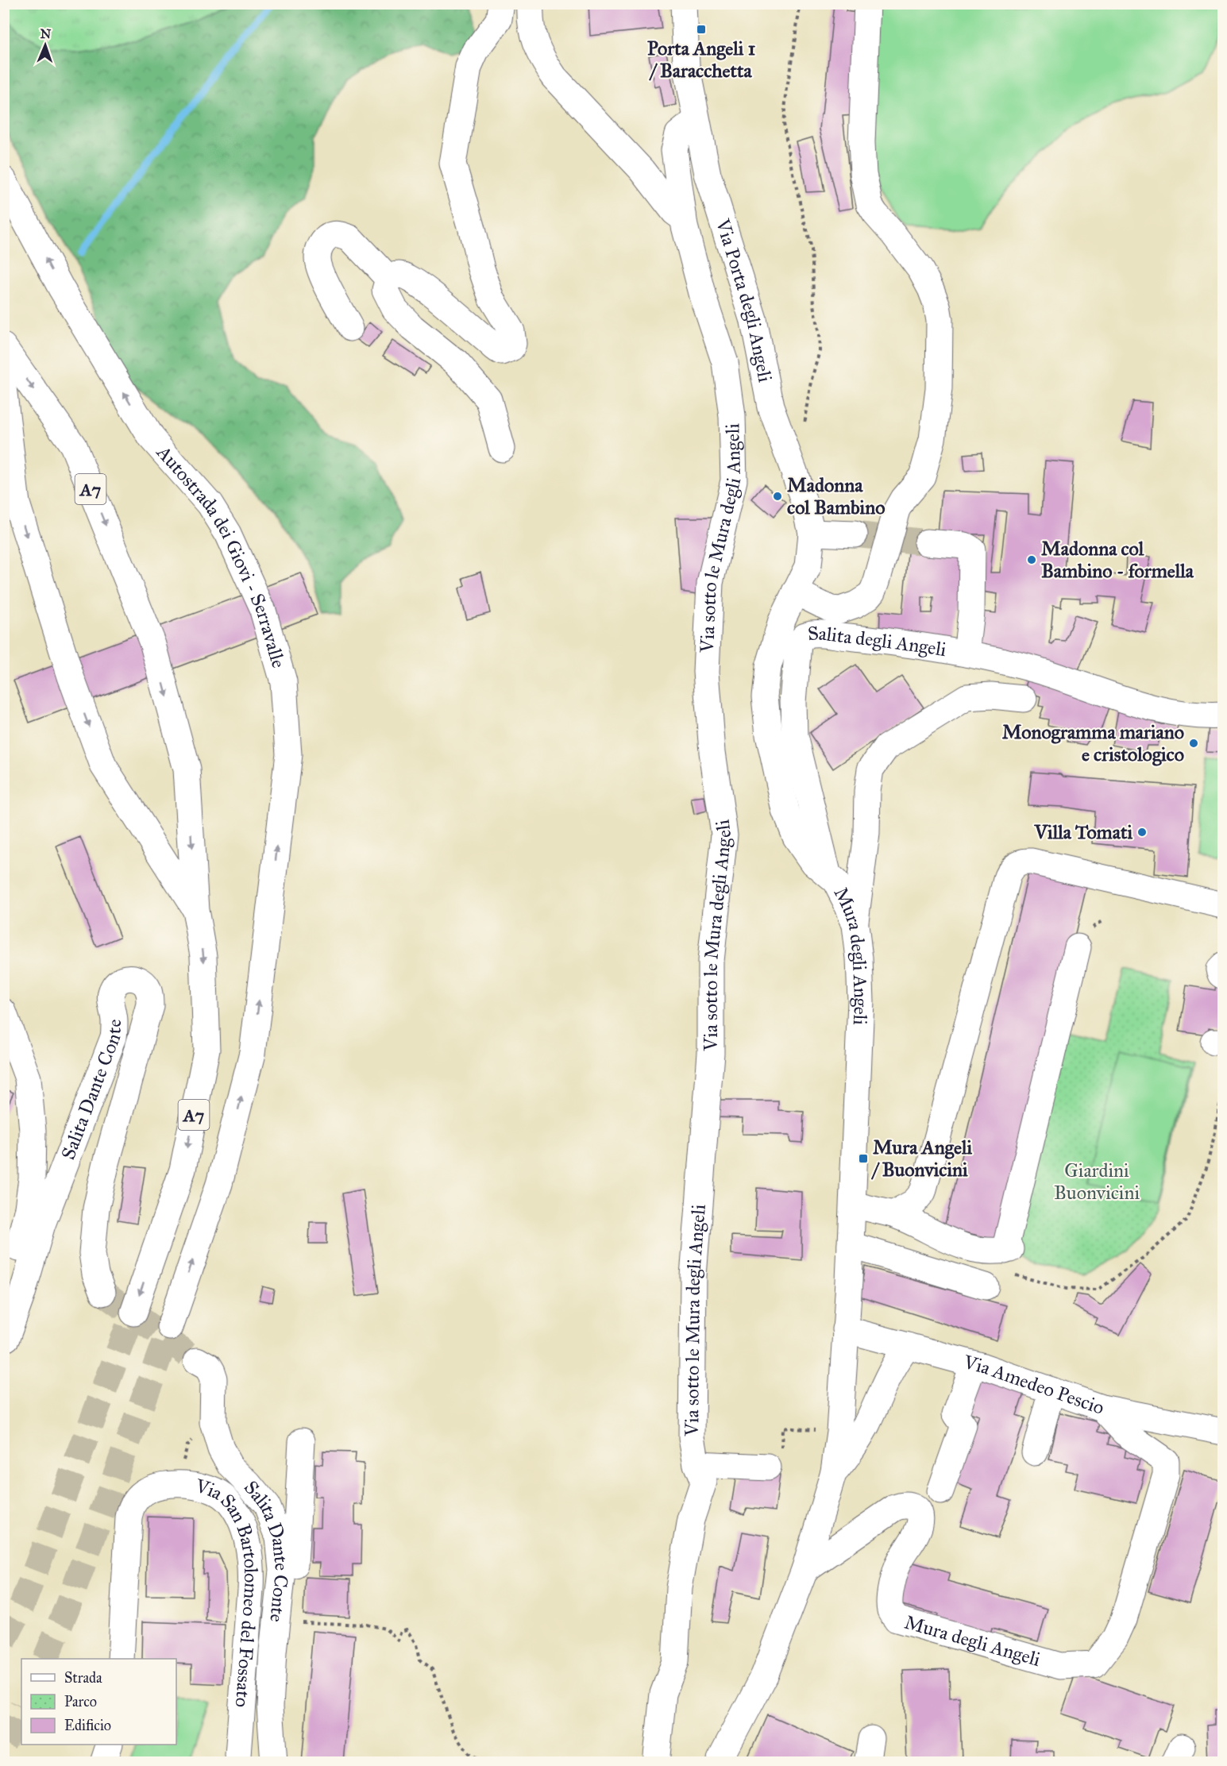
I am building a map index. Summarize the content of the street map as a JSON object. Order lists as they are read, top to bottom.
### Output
{
  "streets": {
    "main road": [
      "Via Porta degli Angeli",
      "A7",
      "Via sotto le Mura degli Angeli",
      "Autostrada dei Giovi - Serravalle",
      "Salita degli Angeli",
      "Mura degli Angeli",
      "Salita Dante Conte",
      "Via Amedeo Pescio",
      "Via San Bartolomeo del Fossato"
    ]
  },
  "crossings": [
    ["Via Porta degli Angeli", "Via sotto le Mura degli Angeli"],
    ["Via Porta degli Angeli", "Mura degli Angeli"],
    ["Salita degli Angeli", "Mura degli Angeli"],
    ["Mura degli Angeli", "Via Amedeo Pescio"]
  ],
  "parks": ["Giardini Buonvicini"],
  "places": {
    "transit": ["Porta Angeli 1 / Baracchetta", "Mura Angeli / Buonvicini"],
    "other": [
      "Madonna col Bambino",
      "Madonna col Bambino - formella",
      "Monogramma mariano e cristologico",
      "Villa Tomati"
    ]
  },
  "legend": ["Strada", "Parco", "Edificio"],
  "north": "top"
}
